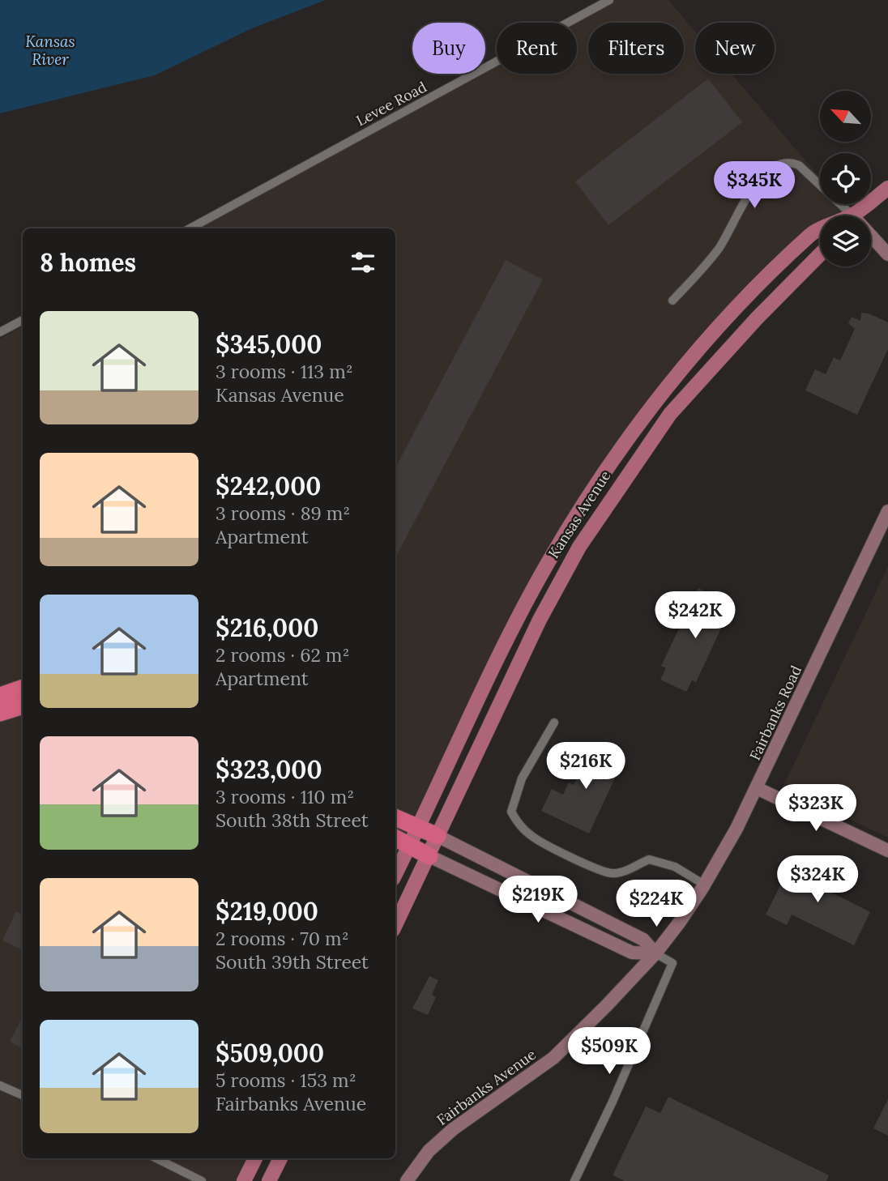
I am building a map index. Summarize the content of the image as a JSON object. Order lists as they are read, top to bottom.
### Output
{
  "streets": {
    "main road": ["Kansas Avenue"],
    "street": ["Levee Road", "Fairbanks Road", "Fairbanks Avenue"]
  },
  "crossings": [
    ["Fairbanks Road", "Fairbanks Avenue"]
  ],
  "water": ["Kansas River"],
  "north": "top left",
  "page": {
    "chip": [
      "Buy",
      "Rent",
      "Filters",
      "New"
    ],
    "price": [
      "$345K",
      "$242K",
      "$216K",
      "$323K",
      "$324K",
      "$219K",
      "$224K",
      "$509K"
    ],
    "heading": "8 homes",
    "list": [
      {
        "name": "$345,000",
        "note": "3 rooms · 113 m² · Kansas Avenue"
      },
      {
        "name": "$242,000",
        "note": "3 rooms · 89 m² · Apartment"
      },
      {
        "name": "$216,000",
        "note": "2 rooms · 62 m² · Apartment"
      },
      {
        "name": "$323,000",
        "note": "3 rooms · 110 m² · South 38th Street"
      },
      {
        "name": "$219,000",
        "note": "2 rooms · 70 m² · South 39th Street"
      },
      {
        "name": "$509,000",
        "note": "5 rooms · 153 m² · Fairbanks Avenue"
      }
    ]
  }
}
